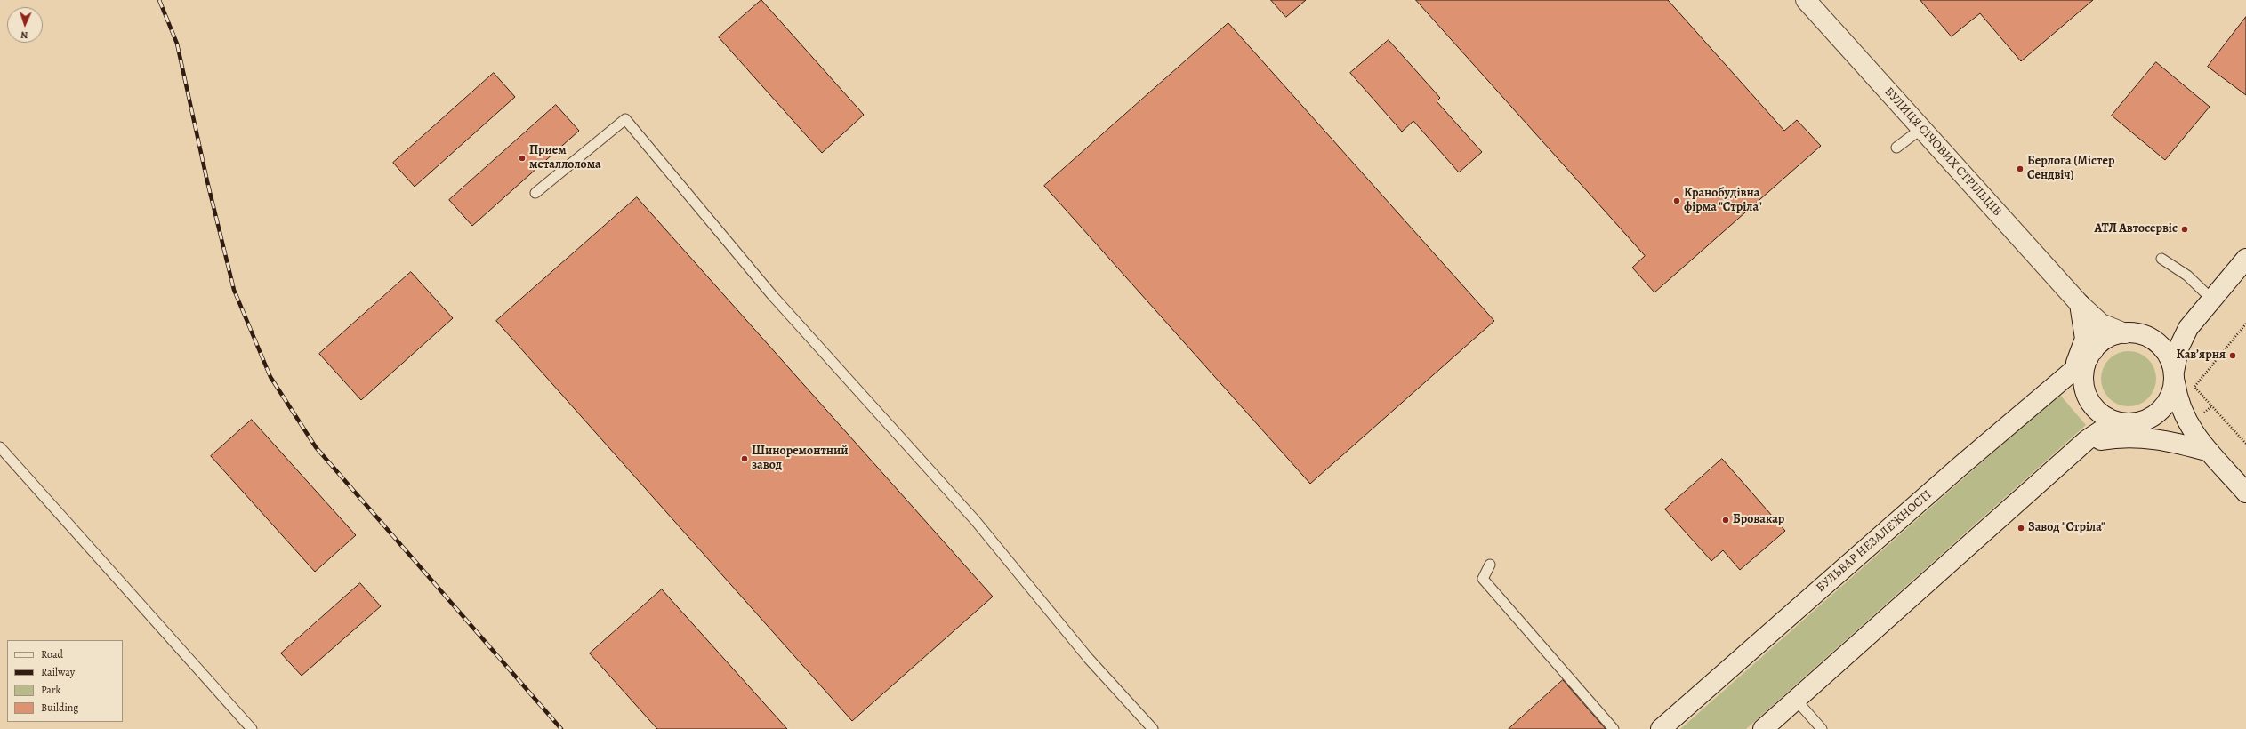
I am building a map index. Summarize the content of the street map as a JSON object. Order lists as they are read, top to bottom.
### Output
{
  "streets": {
    "street": ["ВУЛИЦЯ СІЧОВИХ СТРІЛЬЦІВ", "БУЛЬВАР НЕЗАЛЕЖНОСТІ"]
  },
  "crossings": [
    ["ВУЛИЦЯ СІЧОВИХ СТРІЛЬЦІВ", "БУЛЬВАР НЕЗАЛЕЖНОСТІ"]
  ],
  "places": [
    "Прием металлолома",
    "Берлога (Містер Сендвіч)",
    "Кранобудівна фірма \"Стріла\"",
    "АТЛ Автосервіс",
    "Кав’ярня",
    "Шиноремонтний завод",
    "Бровакар",
    "Завод \"Стріла\""
  ],
  "legend": [
    "Road",
    "Railway",
    "Park",
    "Building"
  ],
  "north": "bottom"
}
